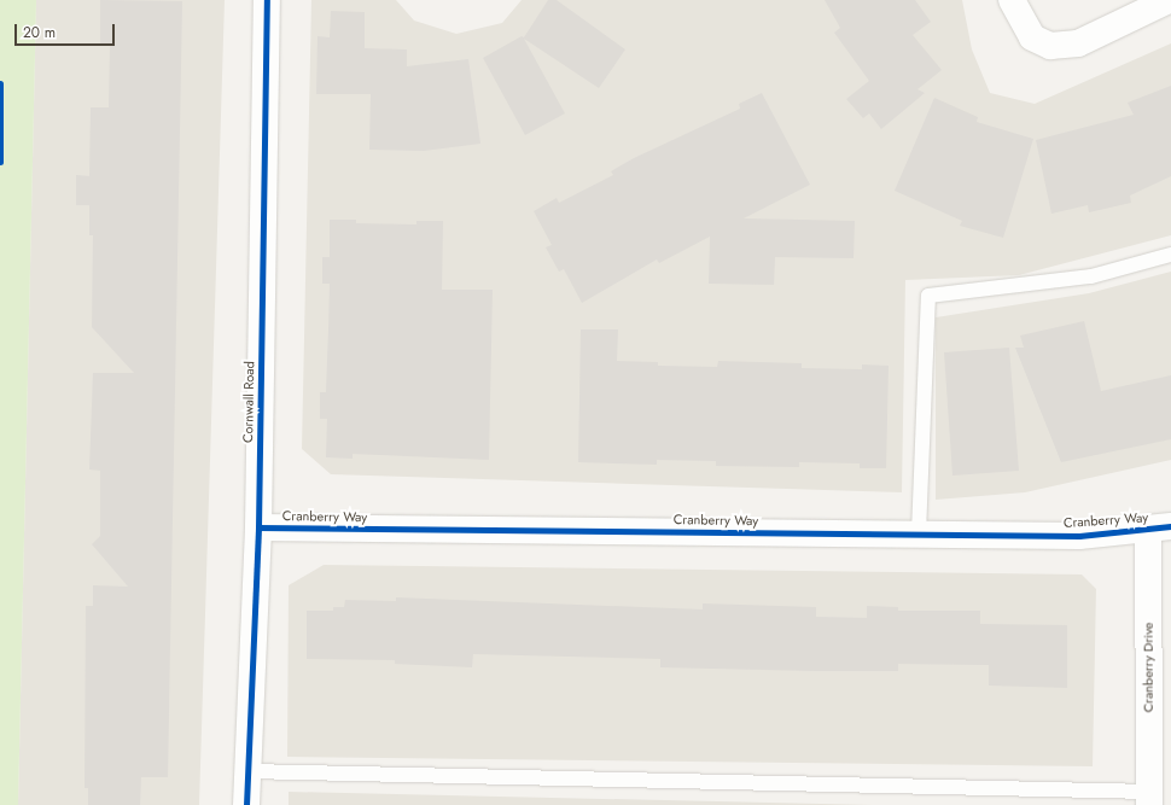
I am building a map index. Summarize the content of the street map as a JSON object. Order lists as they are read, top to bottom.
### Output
{
  "streets": {
    "street": ["Cornwall Road", "Cranberry Way", "Cranberry Drive"]
  },
  "crossings": [
    ["Cornwall Road", "Cranberry Way"],
    ["Cranberry Way", "Cranberry Drive"]
  ],
  "scale_bar": "20 m"
}
